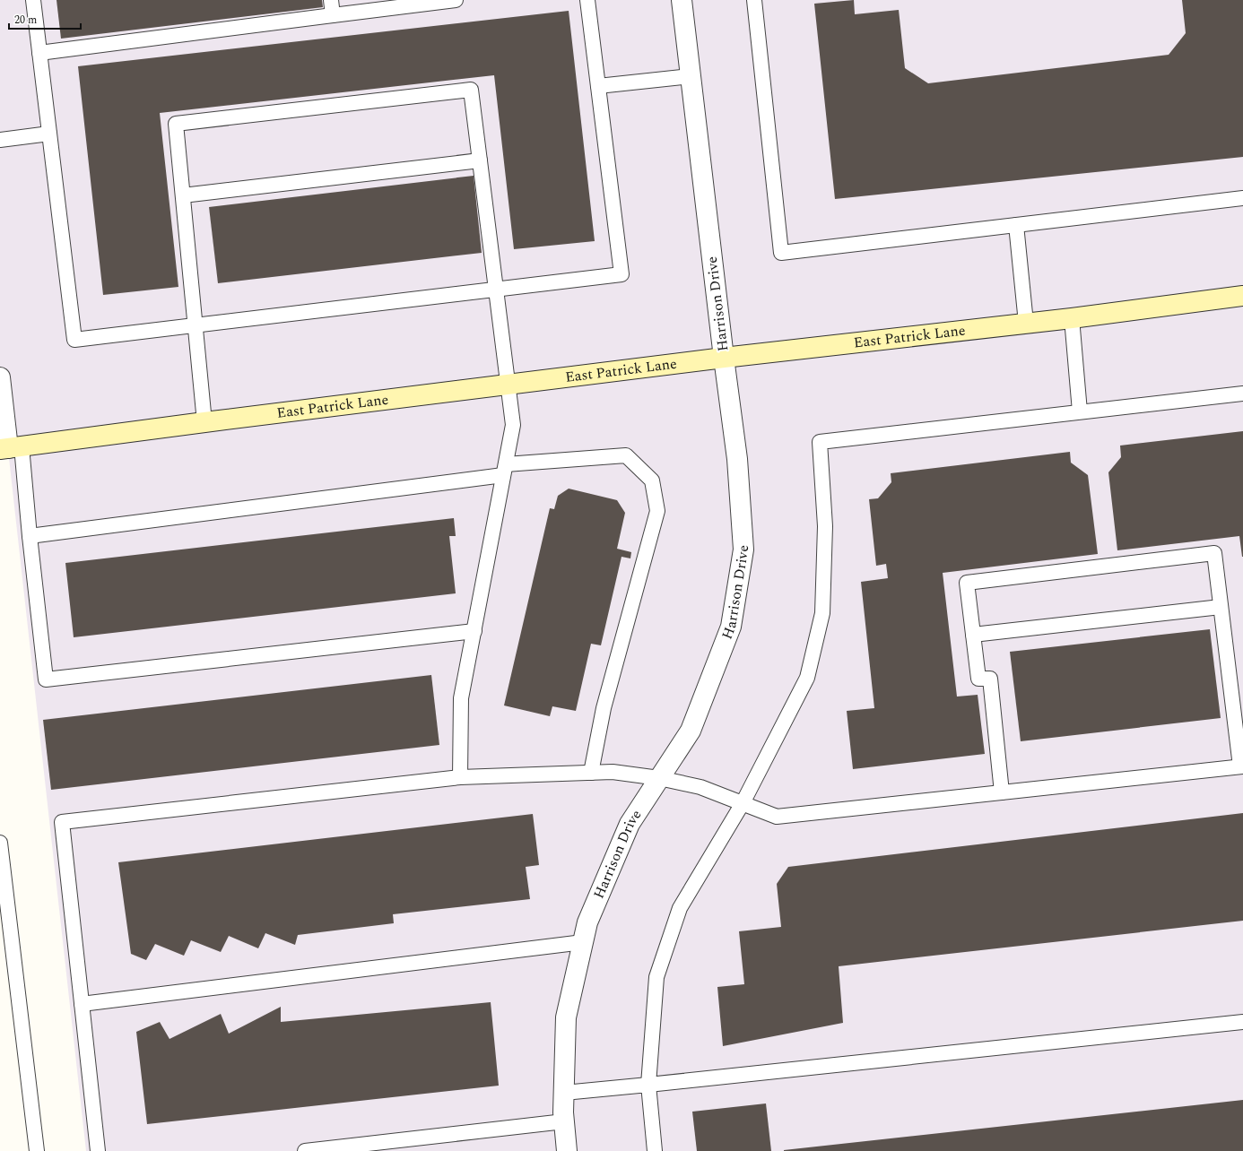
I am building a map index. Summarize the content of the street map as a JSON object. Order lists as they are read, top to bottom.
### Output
{
  "streets": {
    "main road": ["East Patrick Lane"],
    "street": ["Harrison Drive"]
  },
  "crossings": [
    ["Harrison Drive", "East Patrick Lane"]
  ],
  "scale_bar": "20 m"
}
